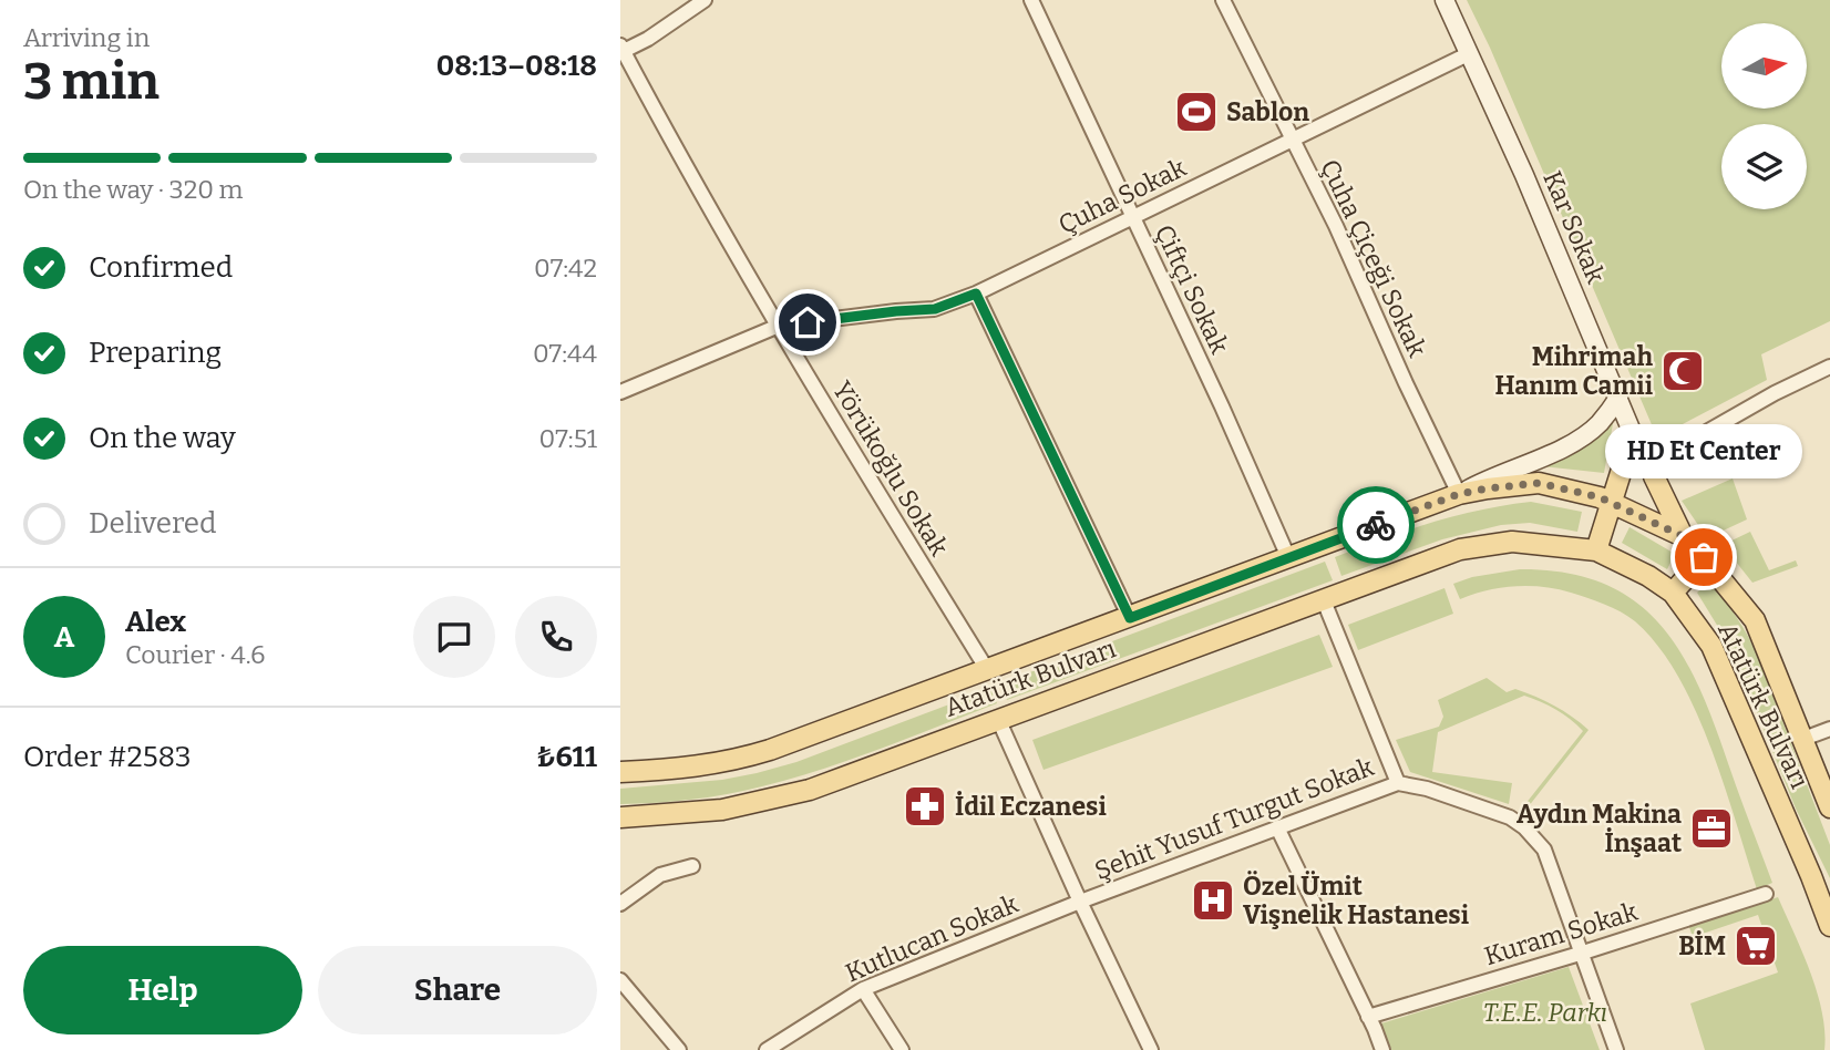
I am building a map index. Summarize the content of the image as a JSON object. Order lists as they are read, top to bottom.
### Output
{
  "streets": {
    "main road": ["Atatürk Bulvarı"],
    "street": [
      "Çuha Sokak",
      "Kar Sokak",
      "Çuha Çiçeği Sokak",
      "Çiftçi Sokak",
      "Yörükoğlu Sokak",
      "Şehit Yusuf Turgut Sokak",
      "Kuram Sokak",
      "Kutlucan Sokak"
    ]
  },
  "crossings": [
    ["Çuha Sokak", "Kar Sokak"],
    ["Çuha Sokak", "Çuha Çiçeği Sokak"],
    ["Çuha Sokak", "Çiftçi Sokak"],
    ["Çuha Sokak", "Yörükoğlu Sokak"],
    ["Çuha Çiçeği Sokak", "Atatürk Bulvarı"],
    ["Çiftçi Sokak", "Atatürk Bulvarı"],
    ["Yörükoğlu Sokak", "Atatürk Bulvarı"],
    ["Şehit Yusuf Turgut Sokak", "Kuram Sokak"],
    ["Şehit Yusuf Turgut Sokak", "Kutlucan Sokak"]
  ],
  "parks": ["T.E.E. Parkı"],
  "places": {
    "sports": ["Sablon"],
    "mosque": ["Mihrimah Hanım Camii"],
    "other": ["HD Et Center"],
    "pharmacy": ["İdil Eczanesi"],
    "office": ["Aydın Makina İnşaat"],
    "hospital": ["Özel Ümit Vişnelik Hastanesi"],
    "supermarket": ["BİM"]
  },
  "north": "right",
  "page": {
    "heading": ["3 min", "Arriving in", "08:13–08:18"],
    "panel": [
      "Alex",
      "Courier · 4.6",
      "Order #2583",
      "₺611"
    ],
    "bar": "On the way · 320 m",
    "list": [
      ["Confirmed", "07:42"],
      ["Preparing", "07:44"],
      ["On the way", "07:51"],
      "Delivered"
    ],
    "bubble": "HD Et Center",
    "round": "A",
    "buttons": ["Help", "Share"]
  }
}
